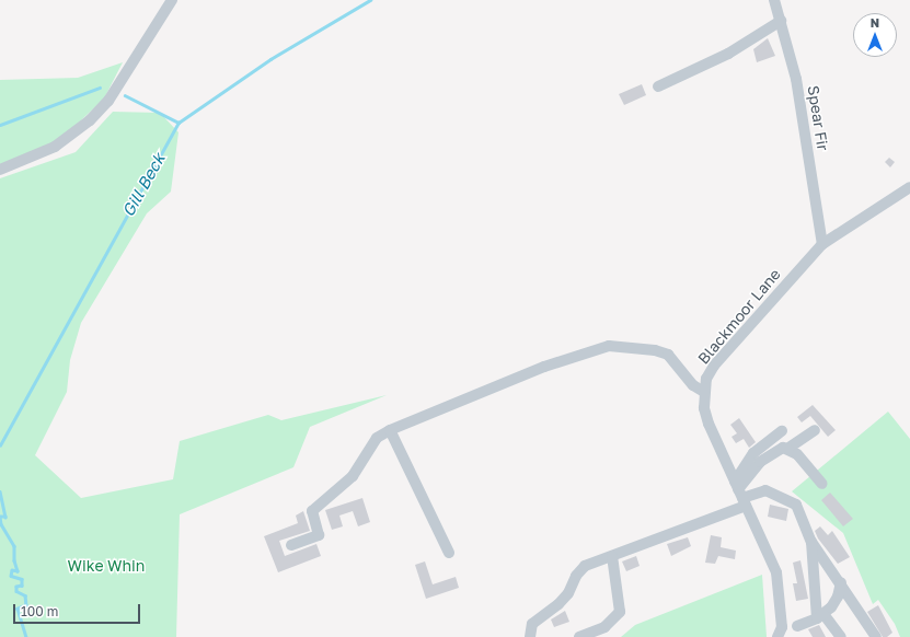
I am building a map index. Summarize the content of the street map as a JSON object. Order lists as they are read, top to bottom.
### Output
{
  "streets": {
    "street": ["Spear Fir", "Blackmoor Lane"]
  },
  "crossings": [
    ["Spear Fir", "Blackmoor Lane"]
  ],
  "water": ["Gill Beck"],
  "parks": ["Wike Whin"],
  "scale_bar": "100 m",
  "north": "top"
}
